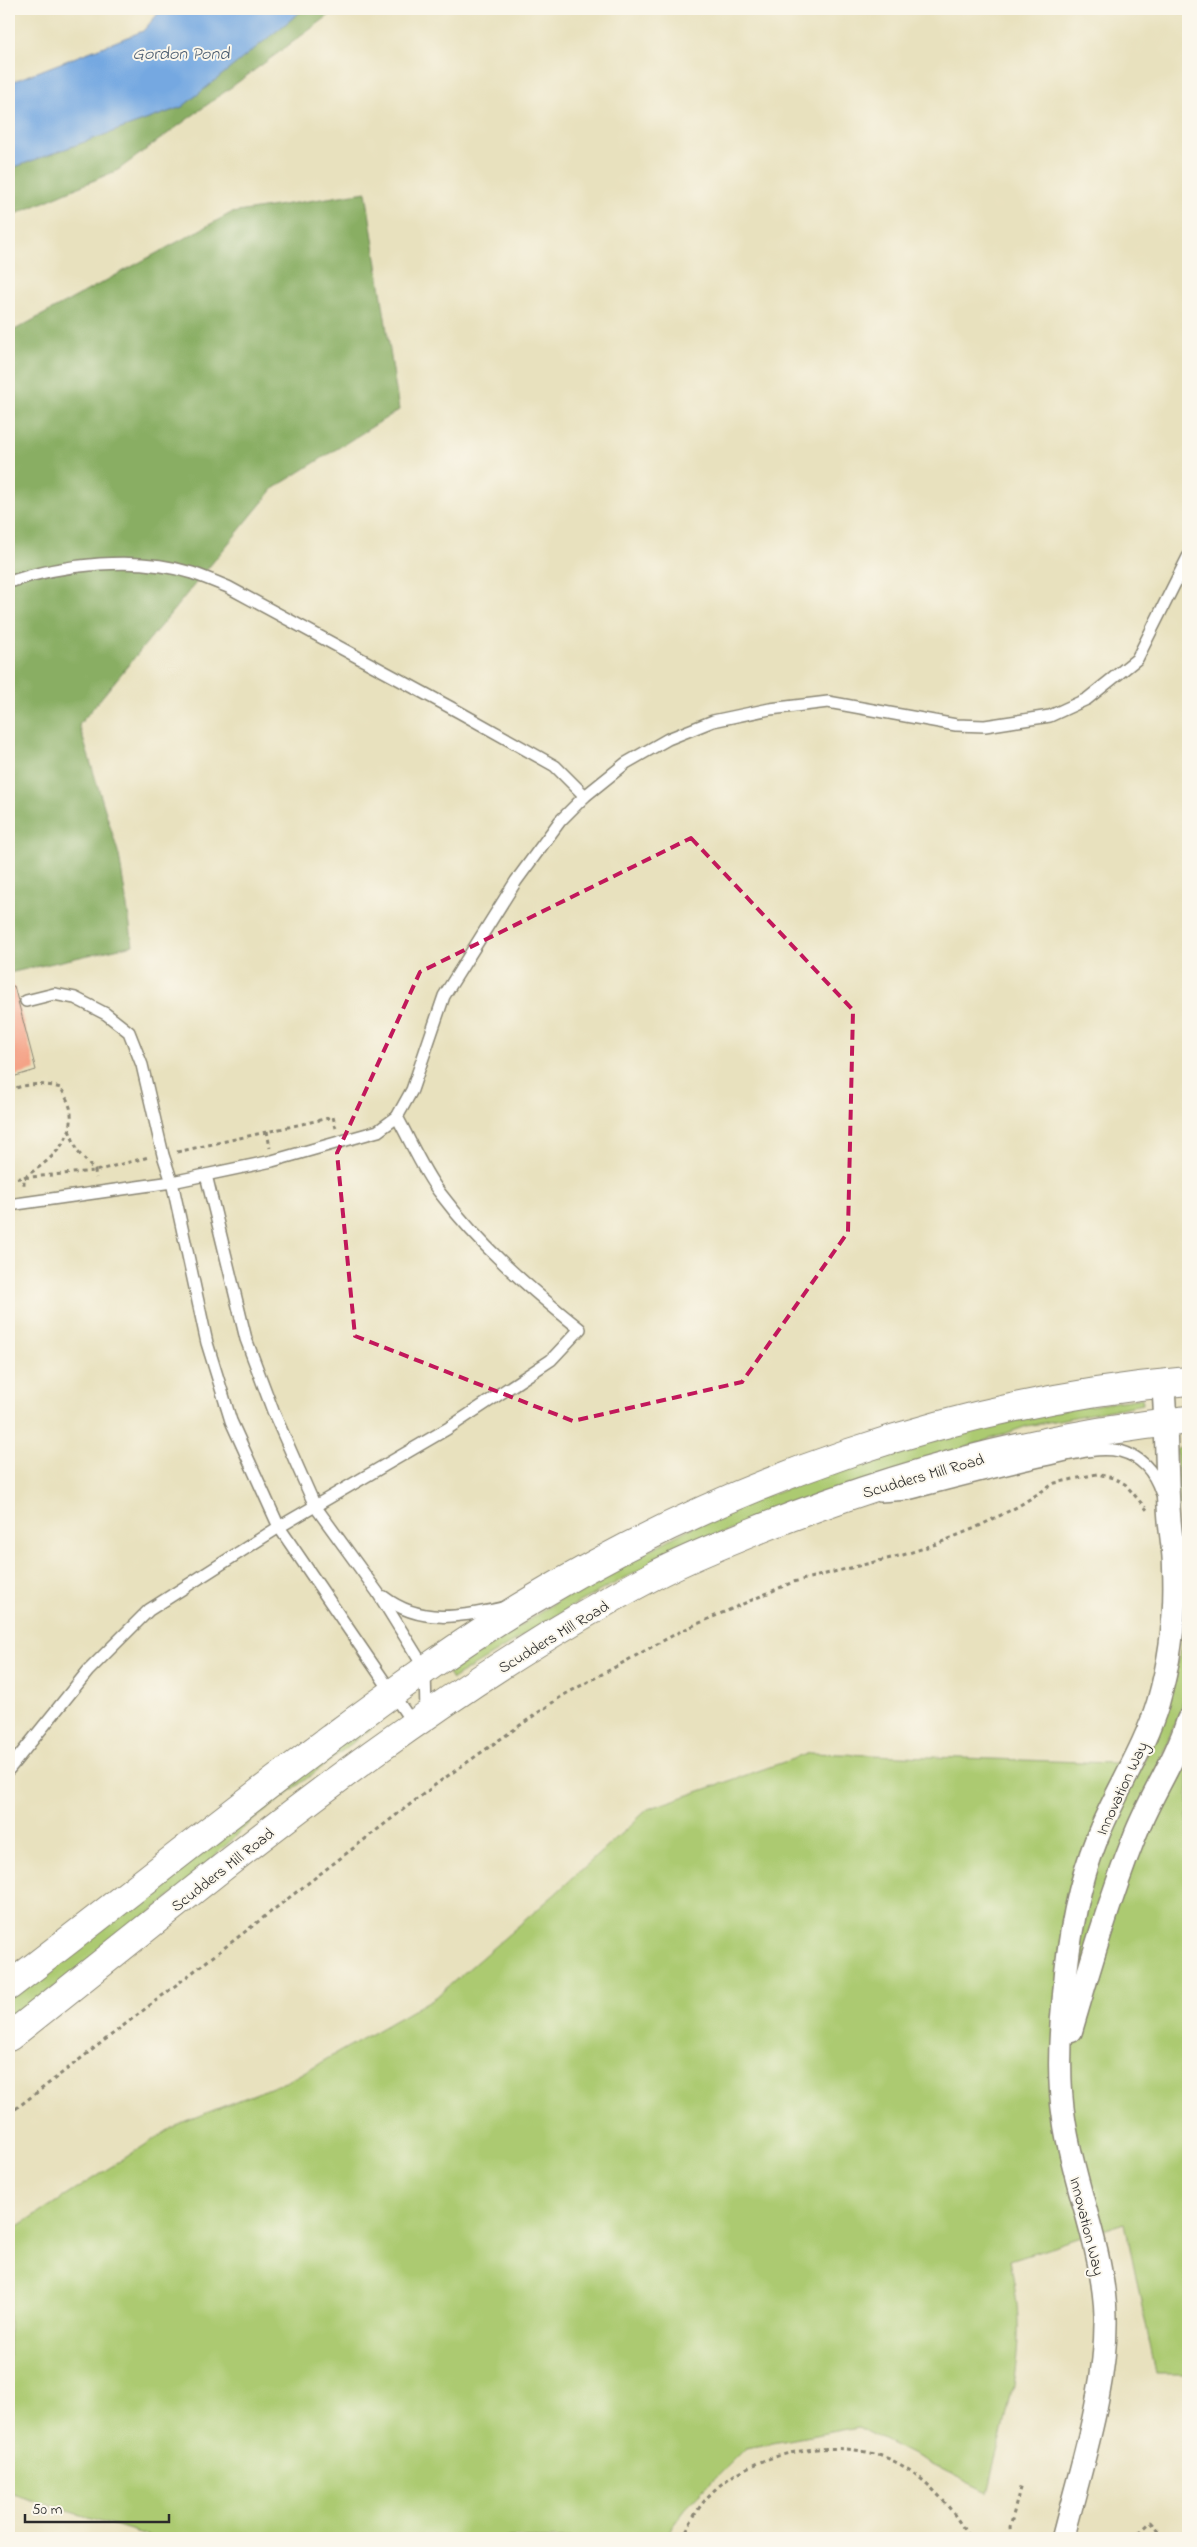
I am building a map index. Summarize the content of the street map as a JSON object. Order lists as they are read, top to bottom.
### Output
{
  "streets": {
    "main road": ["Scudders Mill Road"],
    "street": ["Innovation Way"]
  },
  "crossings": [
    ["Scudders Mill Road", "Innovation Way"]
  ],
  "water": ["Gordon Pond"],
  "scale_bar": "50 m"
}
